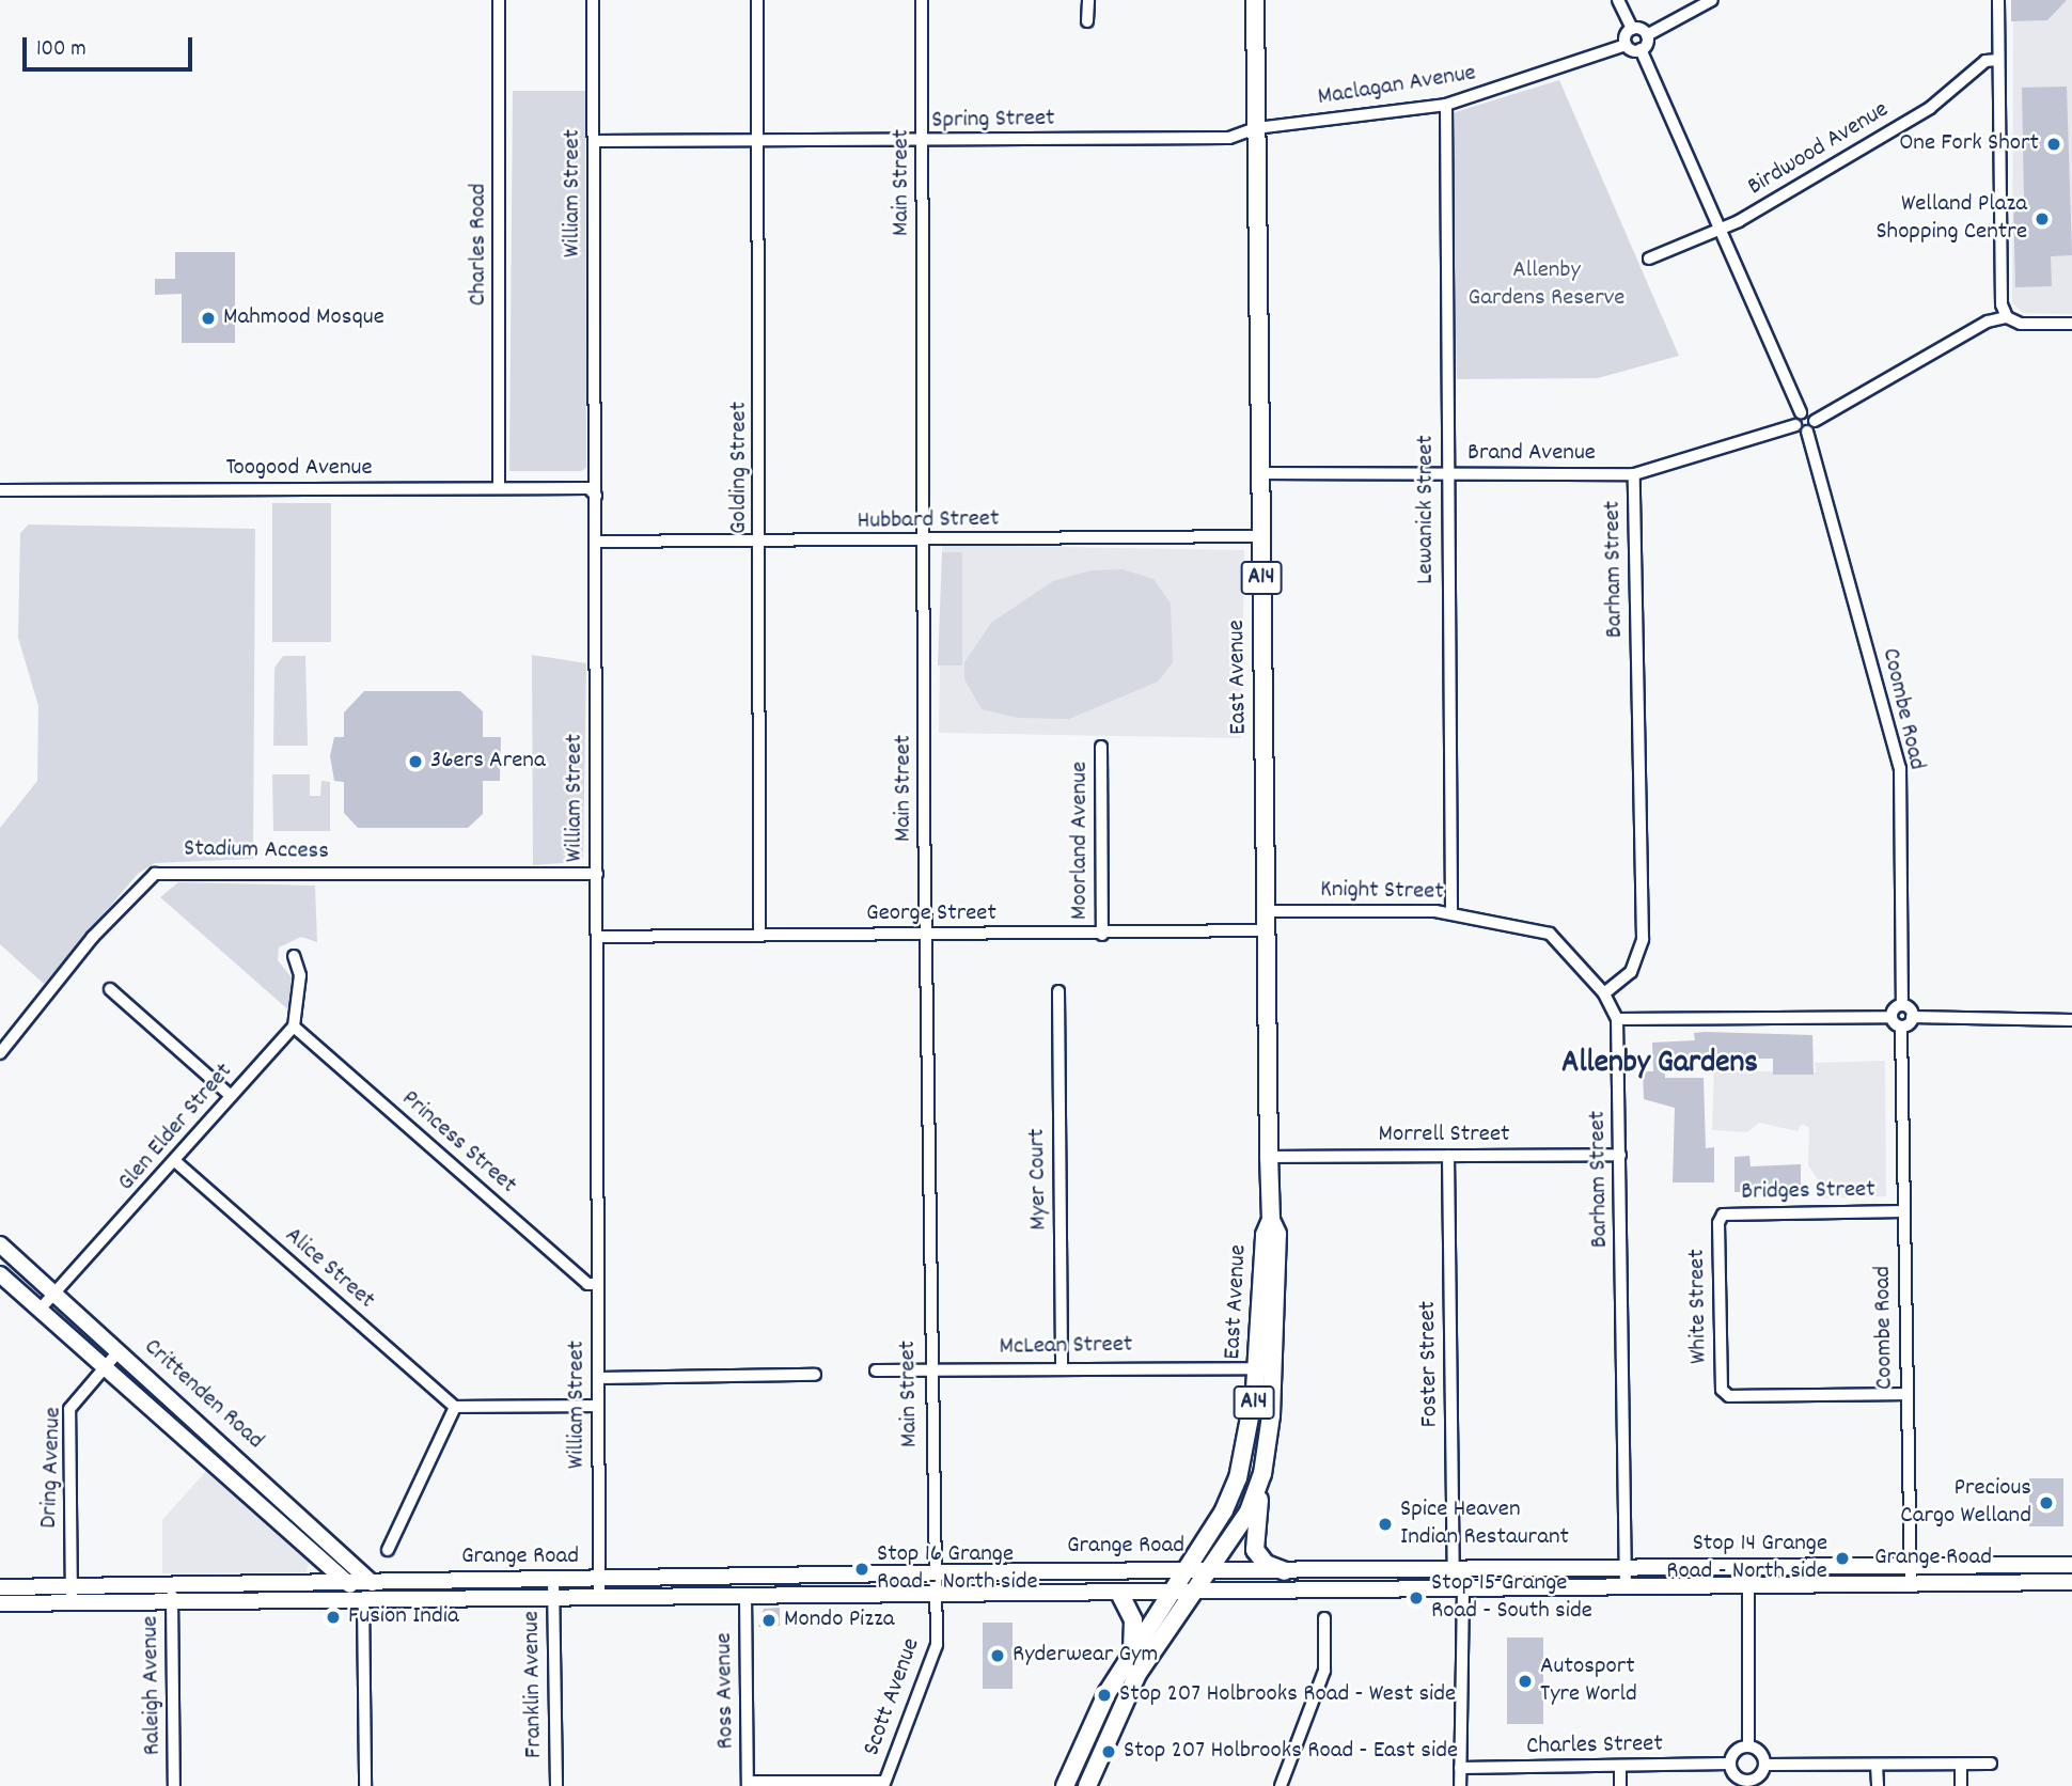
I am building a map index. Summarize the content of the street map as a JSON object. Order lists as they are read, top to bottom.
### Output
{
  "streets": {
    "main road": [
      "A14",
      "East Avenue",
      "Crittenden Road",
      "Grange Road"
    ],
    "street": [
      "Maclagan Avenue",
      "Spring Street",
      "Birdwood Avenue",
      "Main Street",
      "William Street",
      "Charles Road",
      "Brand Avenue",
      "Golding Street",
      "Toogood Avenue",
      "Lewanick Street",
      "Hubbard Street",
      "Barham Street",
      "Coombe Road",
      "Moorland Avenue",
      "Stadium Access",
      "Knight Street",
      "George Street",
      "Glen Elder Street",
      "Morrell Street",
      "Princess Street",
      "Myer Court",
      "Bridges Street",
      "Alice Street",
      "White Street",
      "McLean Street",
      "Foster Street",
      "Dring Avenue",
      "Franklin Avenue",
      "Raleigh Avenue",
      "Ross Avenue",
      "Scott Avenue",
      "Charles Street"
    ]
  },
  "crossings": [
    ["Maclagan Avenue", "Spring Street"],
    ["Maclagan Avenue", "Lewanick Street"],
    ["Maclagan Avenue", "East Avenue"],
    ["Spring Street", "Main Street"],
    ["Spring Street", "William Street"],
    ["Spring Street", "Golding Street"],
    ["Spring Street", "East Avenue"],
    ["Main Street", "Hubbard Street"],
    ["Main Street", "George Street"],
    ["Main Street", "McLean Street"],
    ["Main Street", "Grange Road"],
    ["Main Street", "Scott Avenue"],
    ["William Street", "Toogood Avenue"],
    ["William Street", "Hubbard Street"],
    ["William Street", "Stadium Access"],
    ["William Street", "George Street"],
    ["William Street", "Princess Street"],
    ["William Street", "Grange Road"],
    ["Charles Road", "Toogood Avenue"],
    ["Brand Avenue", "Lewanick Street"],
    ["Brand Avenue", "Barham Street"],
    ["Brand Avenue", "East Avenue"],
    ["Golding Street", "Hubbard Street"],
    ["Golding Street", "George Street"],
    ["Lewanick Street", "Knight Street"],
    ["Hubbard Street", "East Avenue"],
    ["Barham Street", "Knight Street"],
    ["Barham Street", "Morrell Street"],
    ["Barham Street", "Grange Road"],
    ["A14", "East Avenue"],
    ["A14", "Grange Road"],
    ["East Avenue", "Knight Street"],
    ["East Avenue", "George Street"],
    ["East Avenue", "Morrell Street"],
    ["East Avenue", "McLean Street"],
    ["East Avenue", "Grange Road"],
    ["Coombe Road", "Bridges Street"],
    ["Coombe Road", "White Street"],
    ["Coombe Road", "Grange Road"],
    ["Moorland Avenue", "George Street"],
    ["Glen Elder Street", "Princess Street"],
    ["Glen Elder Street", "Alice Street"],
    ["Glen Elder Street", "Crittenden Road"],
    ["Morrell Street", "Foster Street"],
    ["Myer Court", "McLean Street"],
    ["Bridges Street", "White Street"],
    ["Foster Street", "Grange Road"],
    ["Crittenden Road", "Dring Avenue"],
    ["Crittenden Road", "Grange Road"],
    ["Dring Avenue", "Grange Road"],
    ["Grange Road", "Franklin Avenue"],
    ["Grange Road", "Raleigh Avenue"],
    ["Grange Road", "Ross Avenue"],
    ["Grange Road", "Scott Avenue"]
  ],
  "districts": ["Allenby Gardens"],
  "parks": ["Allenby Gardens Reserve"],
  "places": [
    "One Fork Short",
    "Welland Plaza Shopping Centre",
    "Mahmood Mosque",
    "36ers Arena",
    "Precious Cargo Welland",
    "Spice Heaven Indian Restaurant",
    "Stop 14 Grange Road - North side",
    "Stop 16 Grange Road - North side",
    "Stop 15 Grange Road - South side",
    "Fusion India",
    "Mondo Pizza",
    "Ryderwear Gym",
    "Autosport Tyre World",
    "Stop 207 Holbrooks Road - West side",
    "Stop 207 Holbrooks Road - East side"
  ],
  "scale_bar": "100 m"
}
